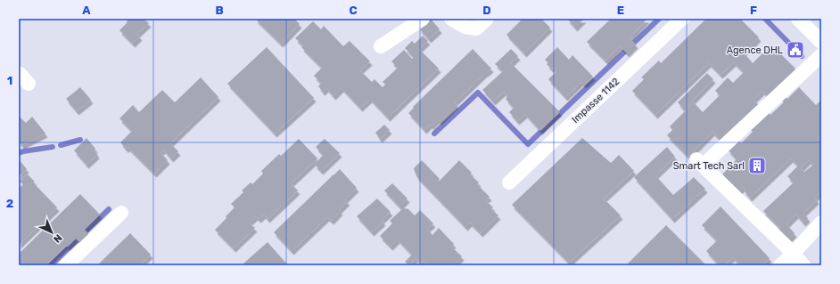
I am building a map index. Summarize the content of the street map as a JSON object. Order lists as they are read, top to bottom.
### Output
{
  "streets": {
    "street": ["Impasse 1142"]
  },
  "places": {
    "public building": ["Agence DHL"],
    "building": ["Smart Tech Sarl"]
  },
  "north": "bottom right",
  "grid": {
    "columns": [
      "A",
      "B",
      "C",
      "D",
      "E",
      "F"
    ],
    "rows": ["1", "2"]
  }
}
